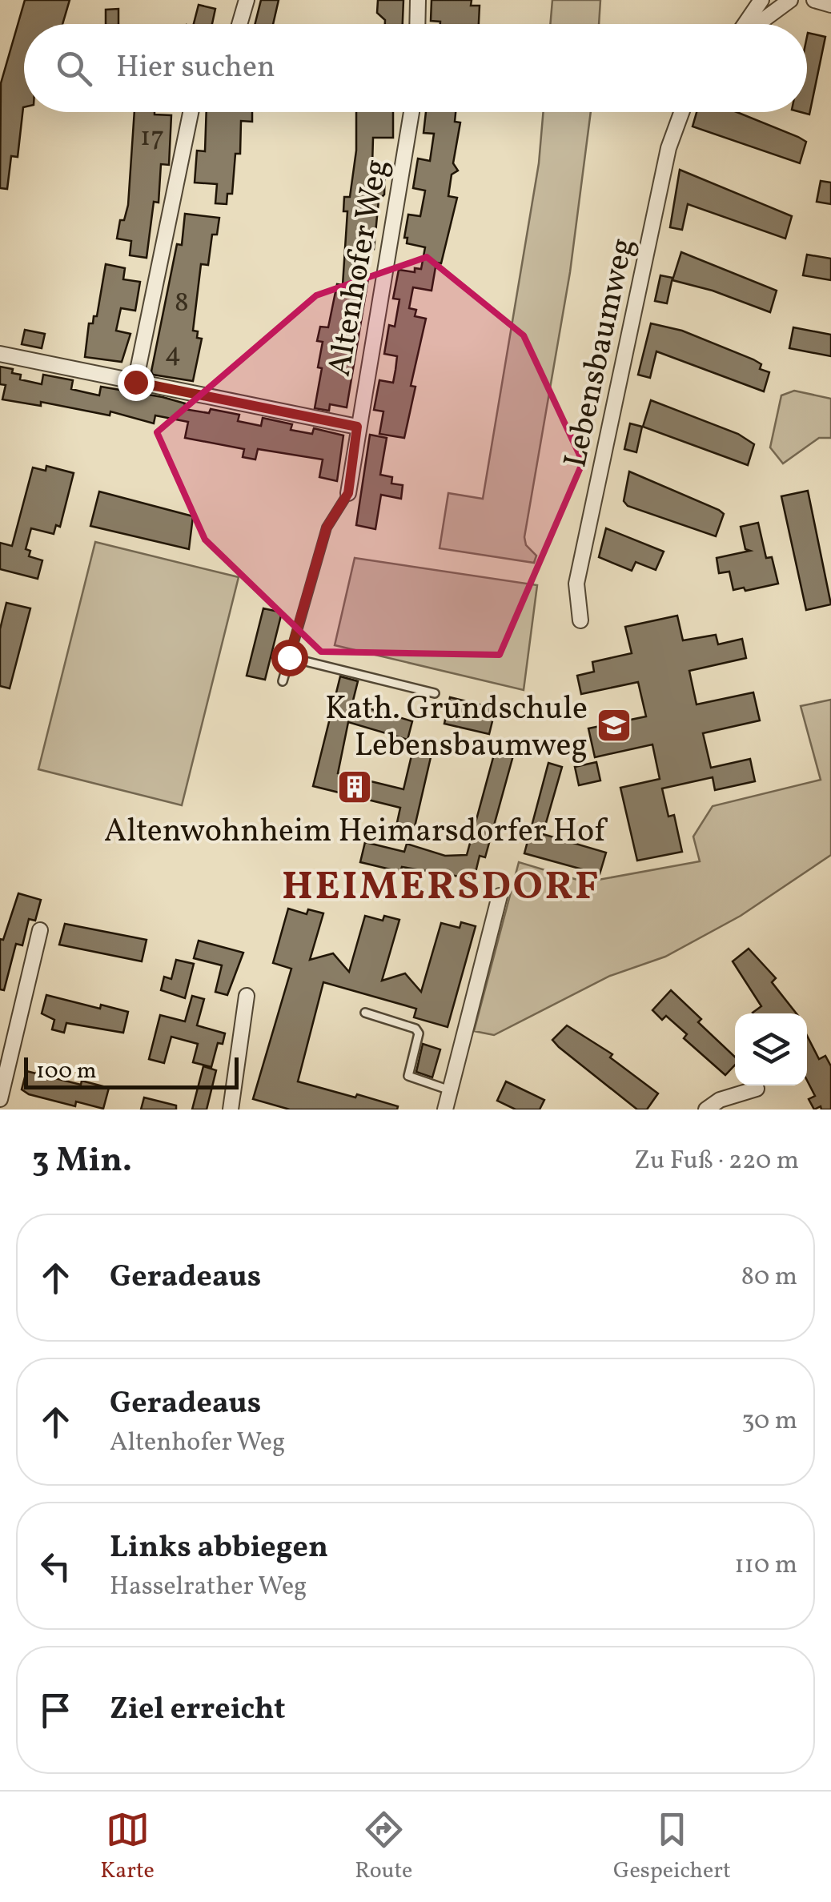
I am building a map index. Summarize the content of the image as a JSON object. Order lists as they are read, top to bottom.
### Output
{
  "streets": {
    "street": ["Altenhofer Weg", "Lebensbaumweg"]
  },
  "districts": ["HEIMERSDORF"],
  "places": {
    "school or university": ["Kath. Grundschule Lebensbaumweg"],
    "building": ["Altenwohnheim Heimarsdorfer Hof"]
  },
  "house_numbers": ["17", "8", "4"],
  "scale_bar": "100 m",
  "page": {
    "search": "Hier suchen",
    "scale": "100 m",
    "heading": ["3 Min.", "Zu Fuß · 220 m"],
    "list": [
      ["Geradeaus", "80 m"],
      ["Geradeaus", "Altenhofer Weg", "30 m"],
      ["Links abbiegen", "Hasselrather Weg", "110 m"],
      "Ziel erreicht"
    ],
    "nav": ["Karte", "Route", "Gespeichert"]
  }
}
